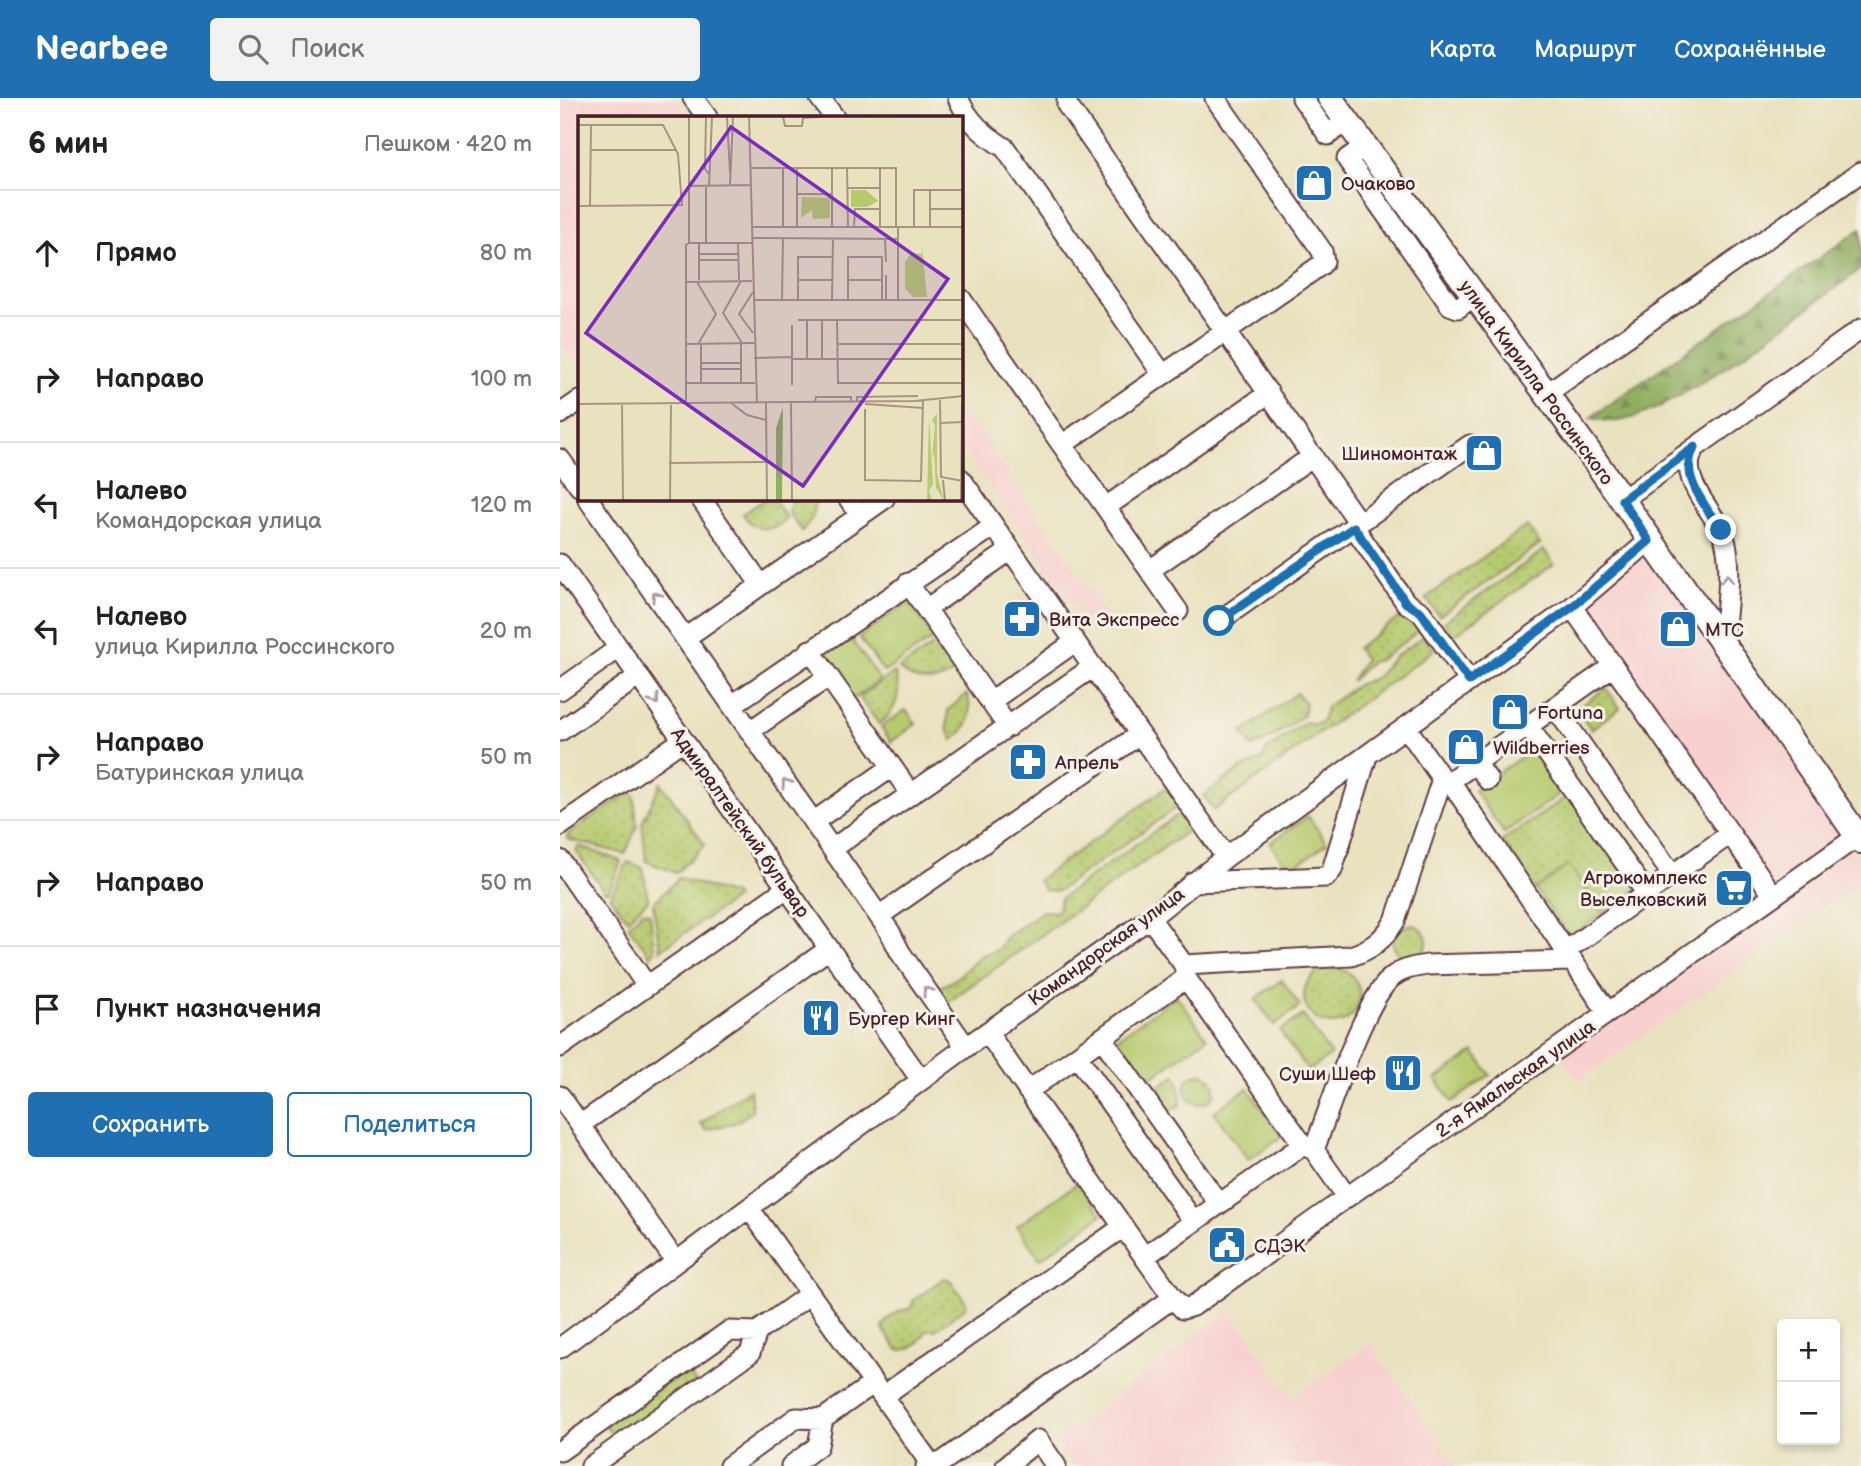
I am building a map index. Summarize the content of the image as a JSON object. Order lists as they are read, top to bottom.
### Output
{
  "streets": {
    "main road": ["улица Кирилла Россинского"],
    "street": ["Адмиралтейский бульвар", "Командорская улица", "2-я Ямальская улица"]
  },
  "crossings": [
    ["улица Кирилла Россинского", "Командорская улица"],
    ["улица Кирилла Россинского", "2-я Ямальская улица"],
    ["Адмиралтейский бульвар", "Командорская улица"]
  ],
  "places": {
    "shop": [
      "Очаково",
      "Шиномонтаж",
      "МТС",
      "Fortuna",
      "Wildberries"
    ],
    "pharmacy": ["Вита Экспресс", "Апрель"],
    "supermarket": ["Агрокомплекс Выселковский"],
    "restaurant": ["Бургер Кинг", "Суши Шеф"],
    "public building": ["СДЭК"]
  },
  "page": {
    "header": "Nearbee",
    "search": "Поиск",
    "nav": ["Карта", "Маршрут", "Сохранённые"],
    "heading": ["6 мин", "Пешком · 420 m"],
    "list": [
      ["Прямо", "80 m"],
      ["Направо", "100 m"],
      ["Налево", "Командорская улица", "120 m"],
      ["Налево", "улица Кирилла Россинского", "20 m"],
      ["Направо", "Батуринская улица", "50 m"],
      ["Направо", "50 m"],
      "Пункт назначения"
    ],
    "buttons": ["Сохранить", "Поделиться"],
    "map_buttons": ["+", "−"]
  }
}
